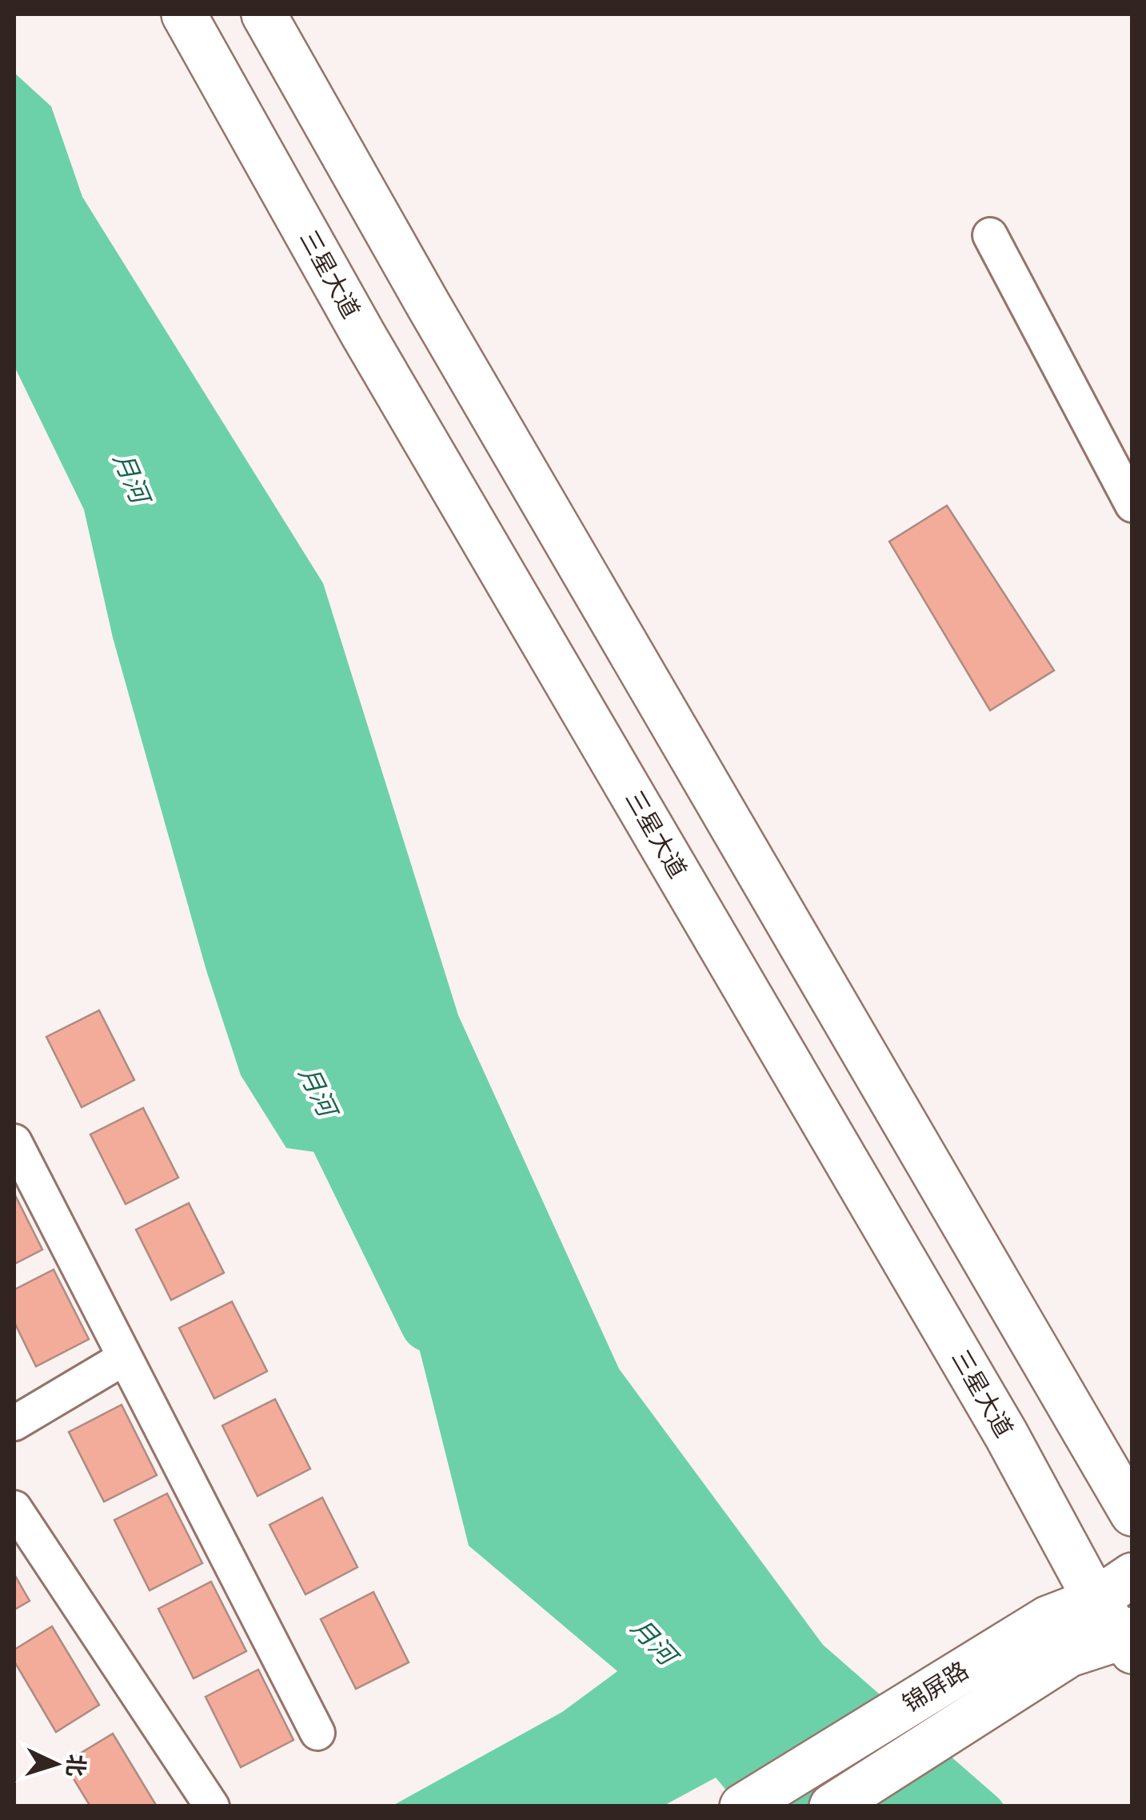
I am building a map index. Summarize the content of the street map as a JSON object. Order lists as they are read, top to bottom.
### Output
{
  "streets": {
    "street": ["三星大道", "锦屏路"]
  },
  "crossings": [
    ["三星大道", "锦屏路"]
  ],
  "water": ["月河"],
  "north": "right"
}
